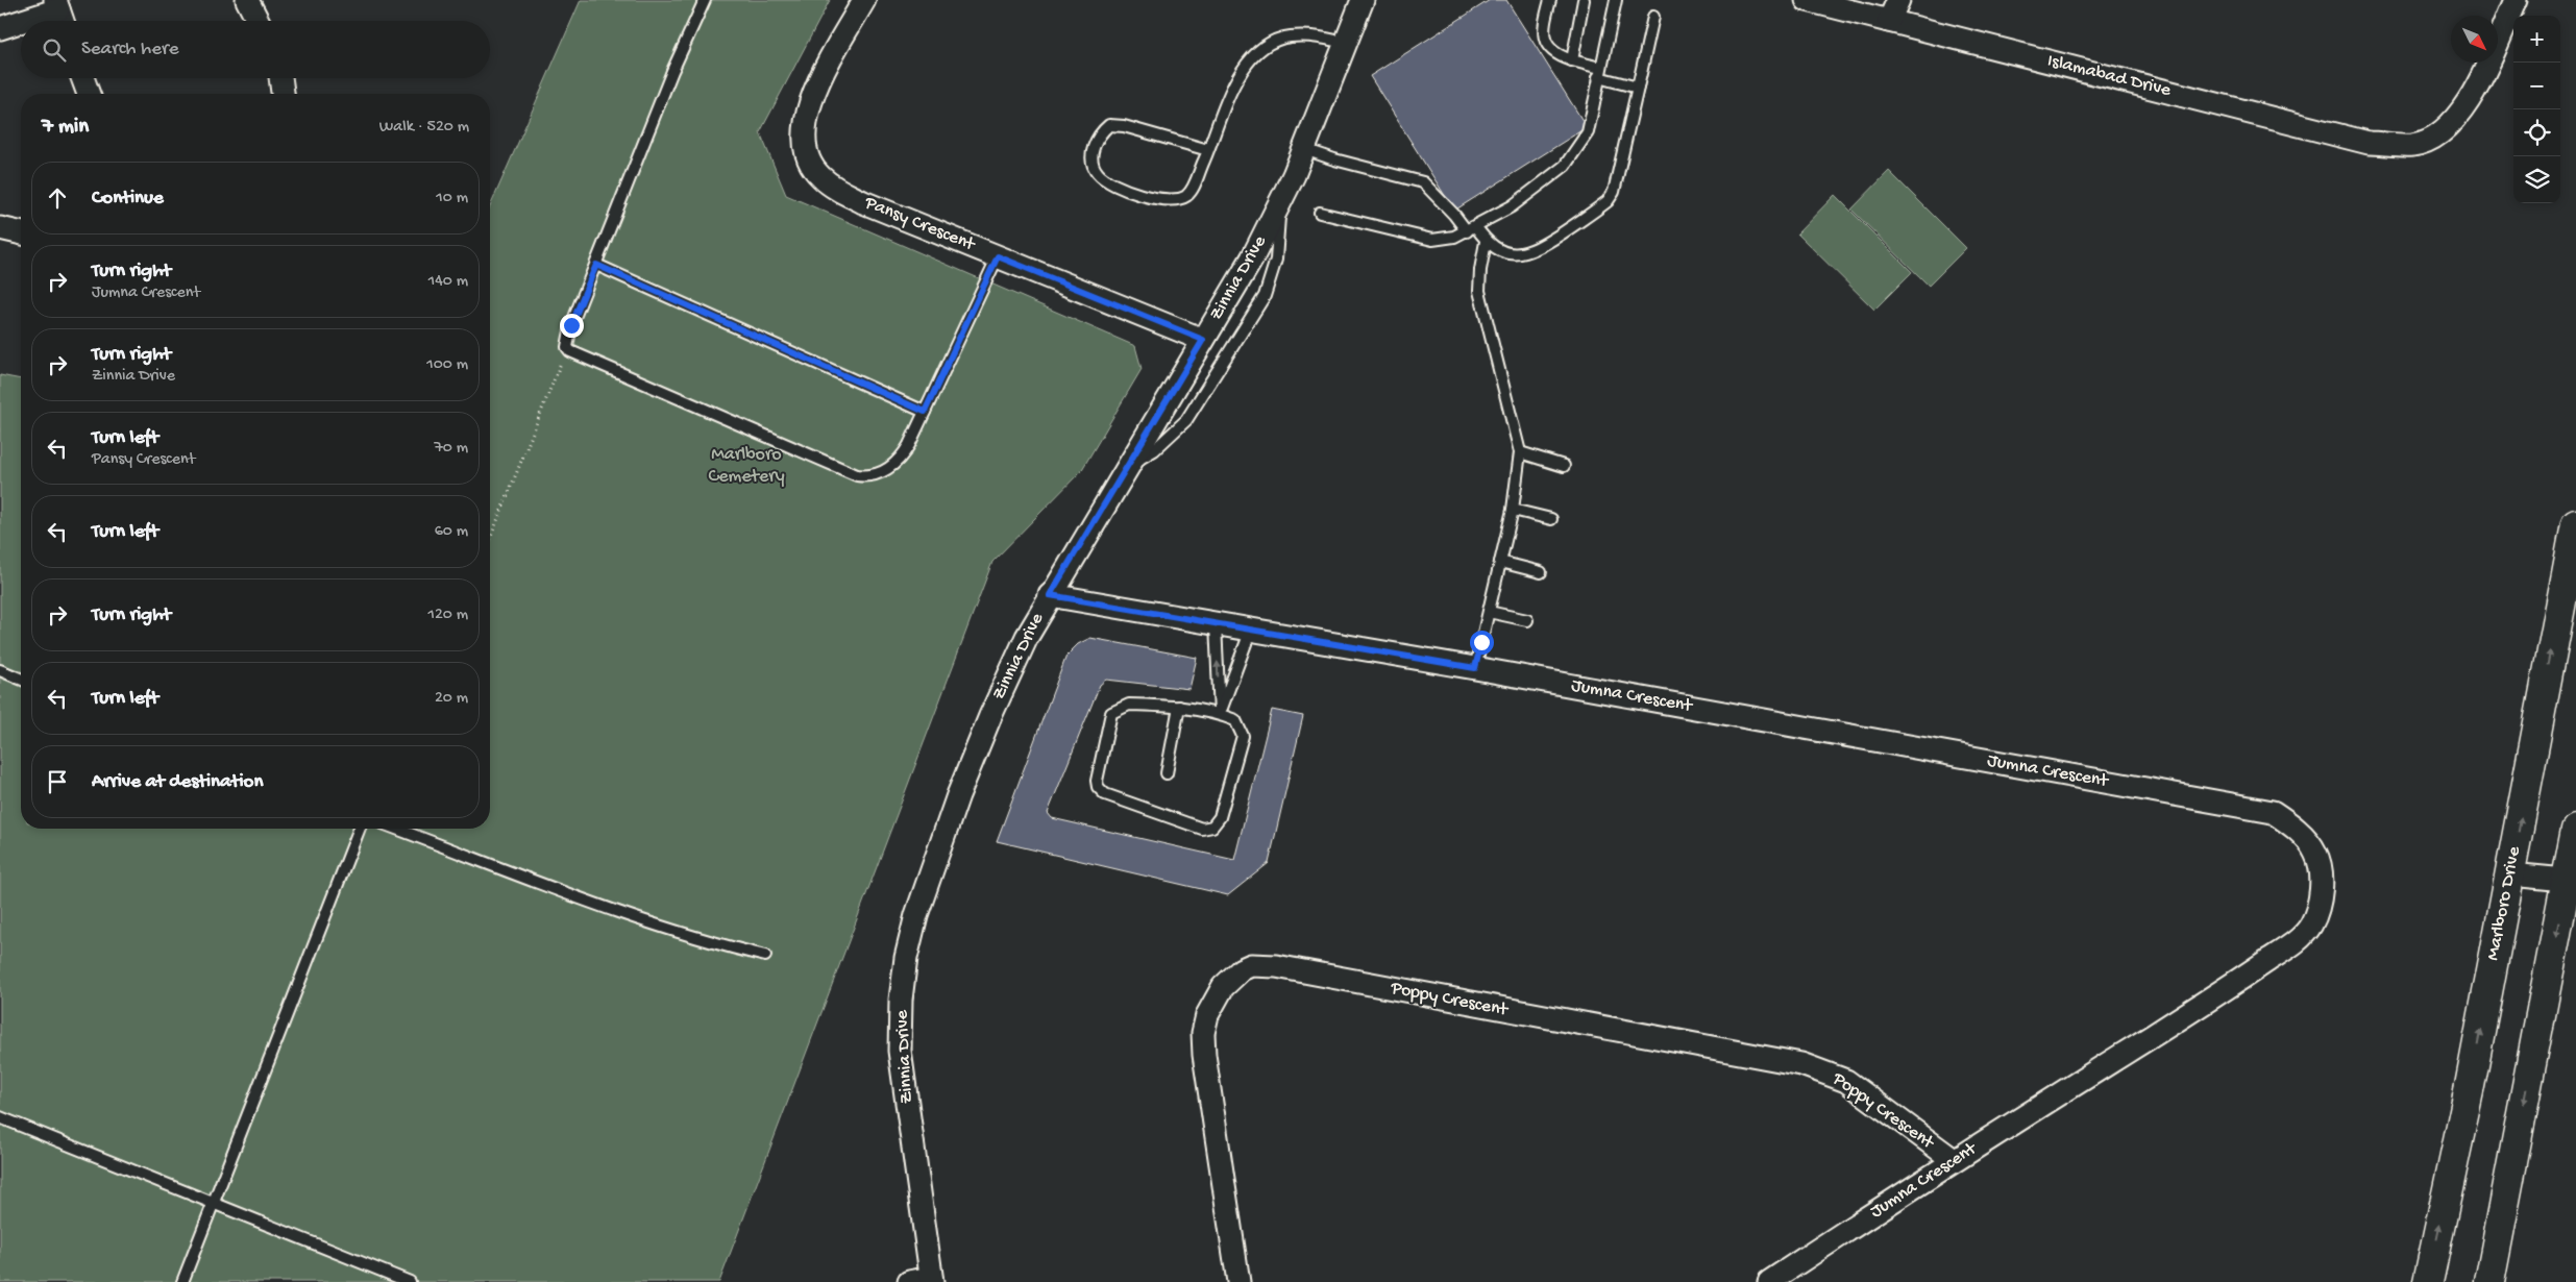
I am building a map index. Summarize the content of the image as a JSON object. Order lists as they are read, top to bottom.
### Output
{
  "streets": {
    "main road": ["Marlboro Drive"],
    "street": [
      "Islamabad Drive",
      "Pansy Crescent",
      "Zinnia Drive",
      "Jumna Crescent",
      "Poppy Crescent"
    ]
  },
  "crossings": [
    ["Pansy Crescent", "Zinnia Drive"],
    ["Zinnia Drive", "Jumna Crescent"],
    ["Jumna Crescent", "Poppy Crescent"]
  ],
  "parks": ["Marlboro Cemetery"],
  "north": "bottom right",
  "page": {
    "map_buttons": ["+", "−"],
    "search": "Search here",
    "heading": ["7 min", "Walk · 520 m"],
    "list": [
      ["Continue", "10 m"],
      ["Turn right", "Jumna Crescent", "140 m"],
      ["Turn right", "Zinnia Drive", "100 m"],
      ["Turn left", "Pansy Crescent", "70 m"],
      ["Turn left", "60 m"],
      ["Turn right", "120 m"],
      ["Turn left", "20 m"],
      "Arrive at destination"
    ]
  }
}
